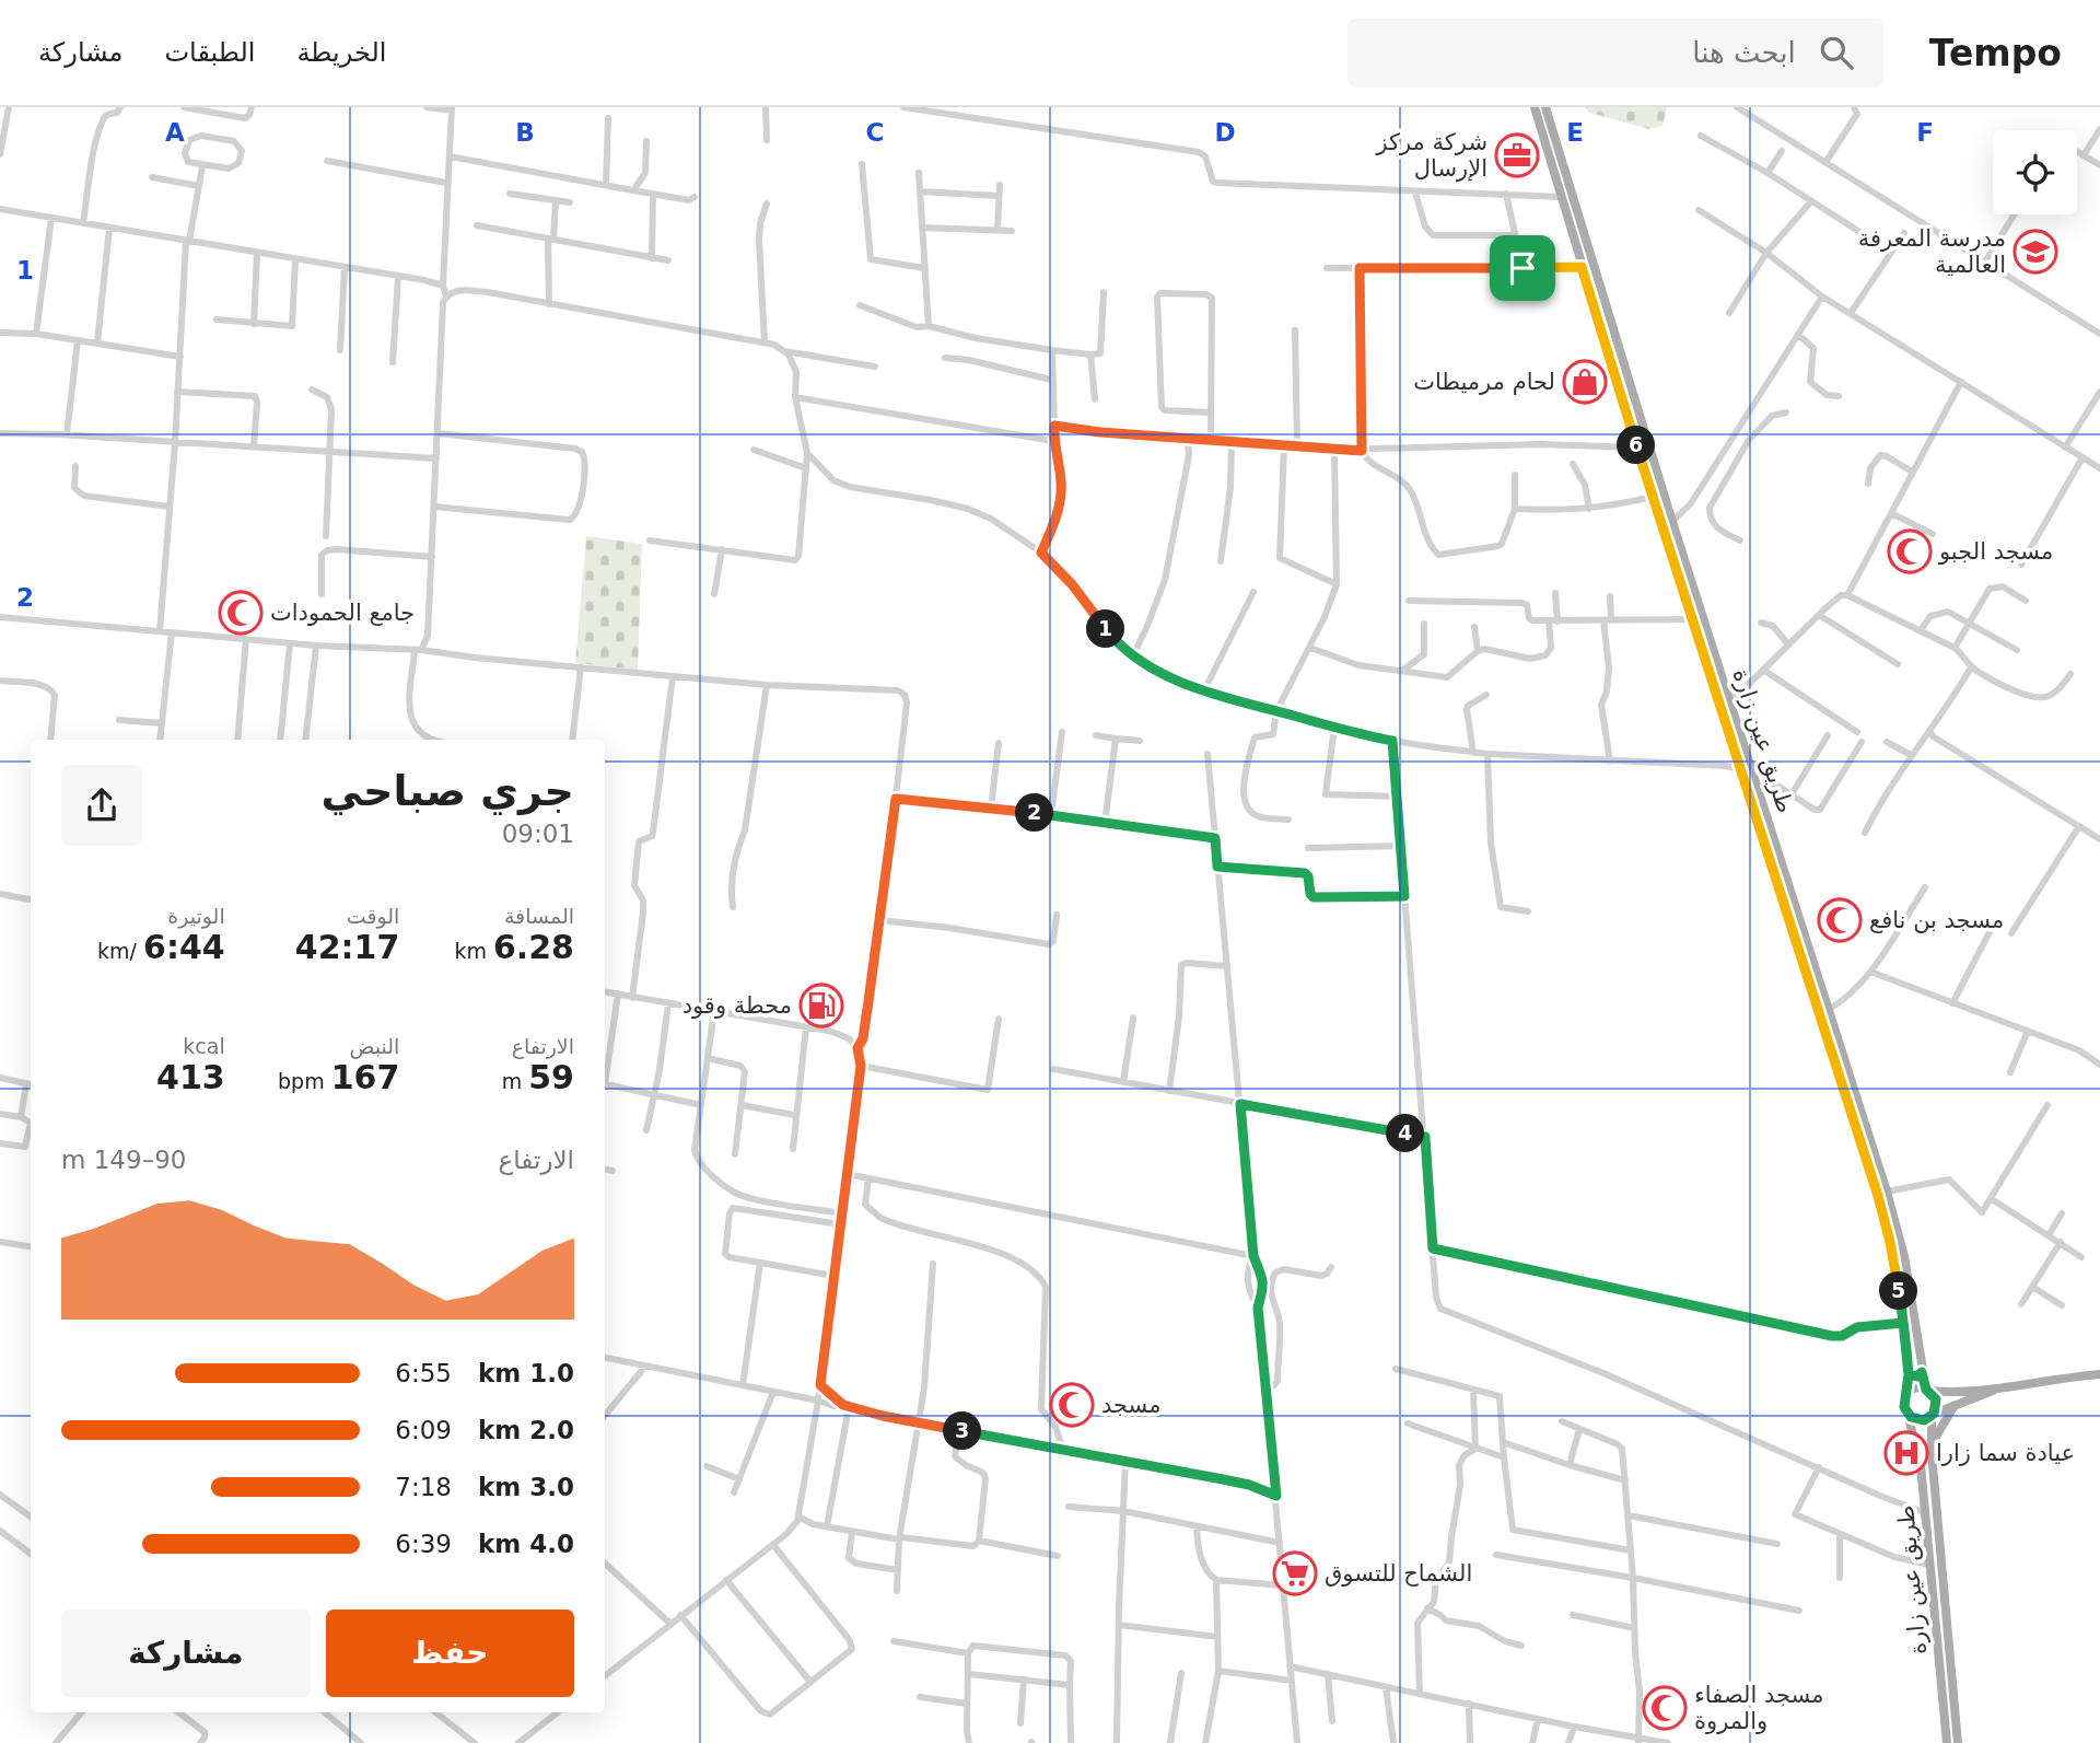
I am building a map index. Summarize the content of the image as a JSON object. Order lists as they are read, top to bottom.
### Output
{
  "streets": {
    "main road": ["طريق عين زارة"]
  },
  "places": {
    "office": ["شركة مركز الإرسال"],
    "school or university": ["مدرسة المعرفة العالمية"],
    "shop": ["لحام مرميطات"],
    "mosque": [
      "مسجد الجبو",
      "جامع الحمودات",
      "مسجد بن نافع",
      "مسجد",
      "مسجد الصفاء والمروة"
    ],
    "fuel station": ["محطة وقود"],
    "hospital": ["عيادة سما زارا"],
    "supermarket": ["الشماح للتسوق"]
  },
  "page": {
    "header": "Tempo",
    "search": "ابحث هنا",
    "nav": ["الخريطة", "الطبقات", "مشاركة"],
    "pins": [
      "6",
      "1",
      "2",
      "4",
      "5",
      "3"
    ],
    "heading": ["جري صباحي", "09:01"],
    "stats": [
      ["المسافة", "6.28 km"],
      ["الوقت", "42:17"],
      ["الوتيرة", "6:44 /km"],
      ["الارتفاع", "59 m"],
      ["النبض", "167 bpm"],
      ["kcal", "413"]
    ],
    "chart": ["الارتفاع", "90–149 m"],
    "list": [
      {
        "name": "1.0 km",
        "note": "6:55"
      },
      {
        "name": "2.0 km",
        "note": "6:09"
      },
      {
        "name": "3.0 km",
        "note": "7:18"
      },
      {
        "name": "4.0 km",
        "note": "6:39"
      }
    ],
    "buttons": ["حفظ", "مشاركة"]
  },
  "grid": {
    "columns": [
      "A",
      "B",
      "C",
      "D",
      "E",
      "F"
    ],
    "rows": ["1", "2"]
  }
}
